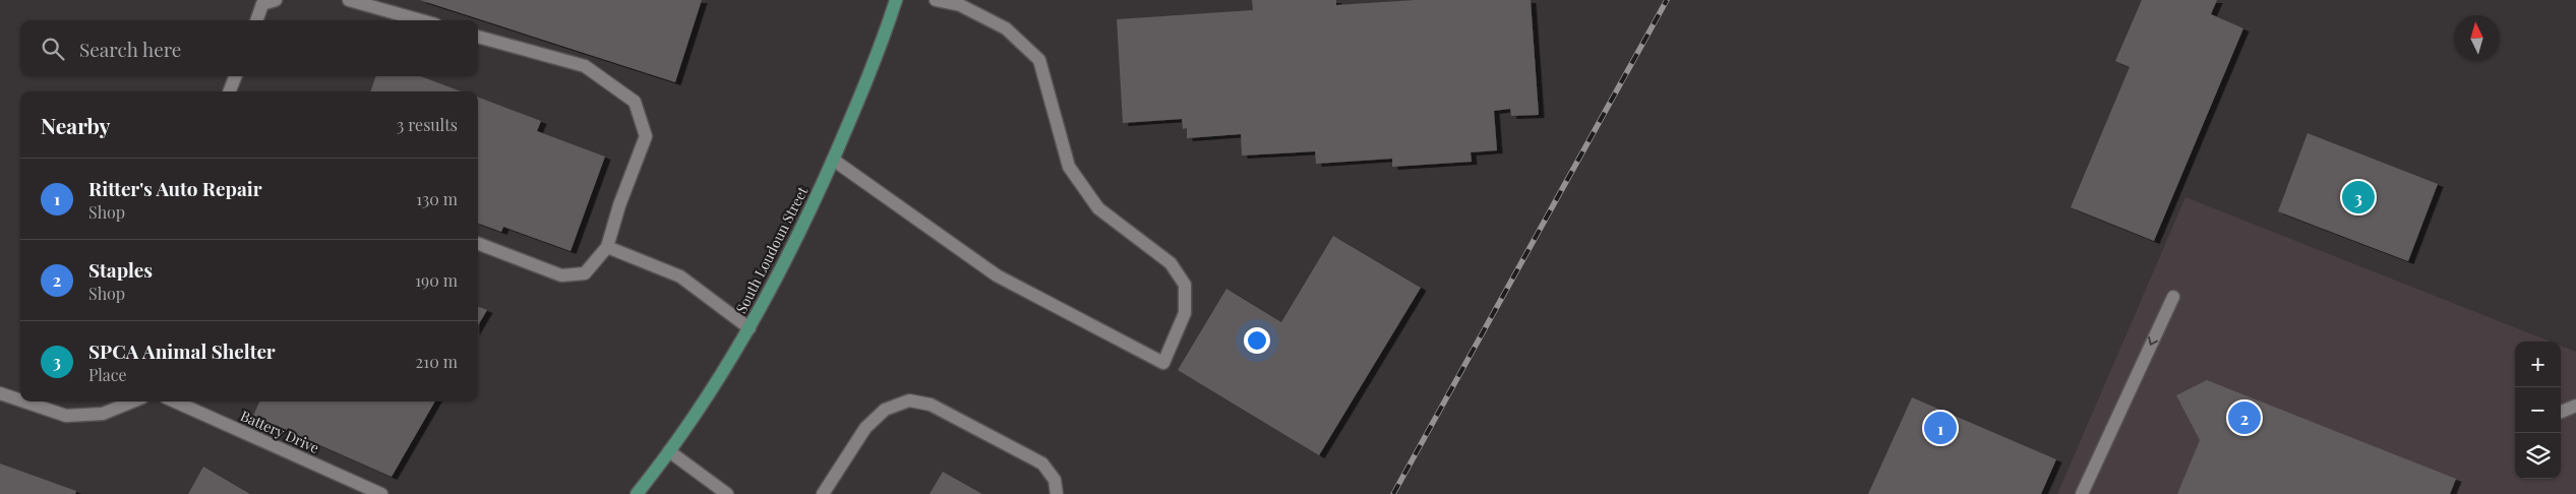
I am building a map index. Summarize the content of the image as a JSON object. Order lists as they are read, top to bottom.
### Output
{
  "streets": {
    "main road": ["South Loudoun Street"],
    "lane": ["Battery Drive"]
  },
  "north": "top",
  "page": {
    "search": "Search here",
    "heading": ["Nearby", "3 results"],
    "list": [
      {
        "mark": "1",
        "name": "Ritter's Auto Repair",
        "note": "Shop",
        "value": "130 m"
      },
      {
        "mark": "2",
        "name": "Staples",
        "note": "Shop",
        "value": "190 m"
      },
      {
        "mark": "3",
        "name": "SPCA Animal Shelter",
        "note": "Place",
        "value": "210 m"
      }
    ],
    "pins": ["3", "2", "1"],
    "map_buttons": ["+", "−"]
  }
}
